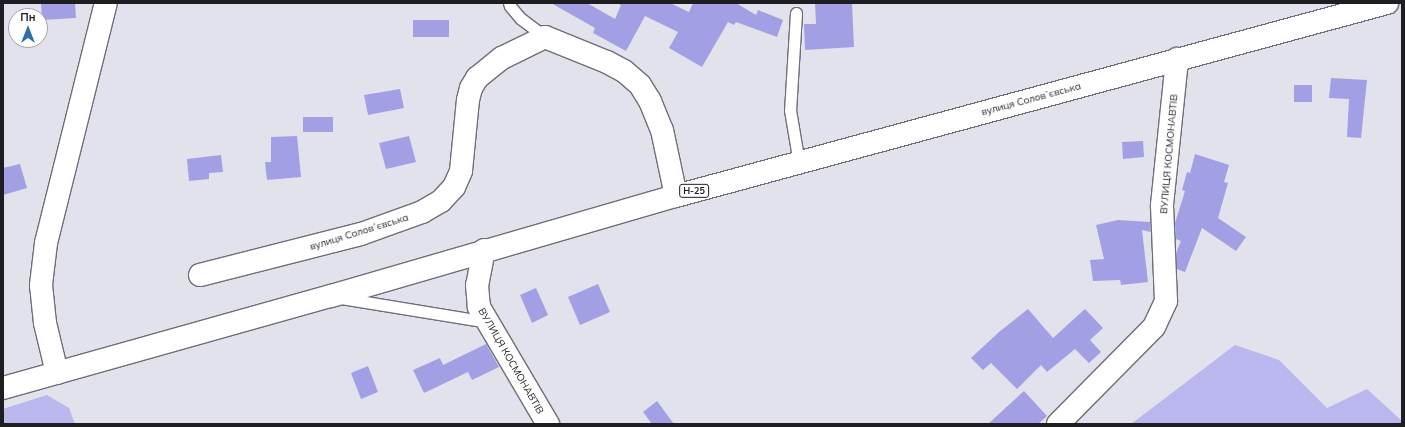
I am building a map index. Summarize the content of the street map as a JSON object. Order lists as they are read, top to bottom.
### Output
{
  "streets": {
    "street": ["вулиця Соловʼєвська", "ВУЛИЦЯ КОСМОНАВТІВ", "Н-25"]
  },
  "crossings": [
    ["вулиця Соловʼєвська", "ВУЛИЦЯ КОСМОНАВТІВ"]
  ],
  "north": "top"
}
